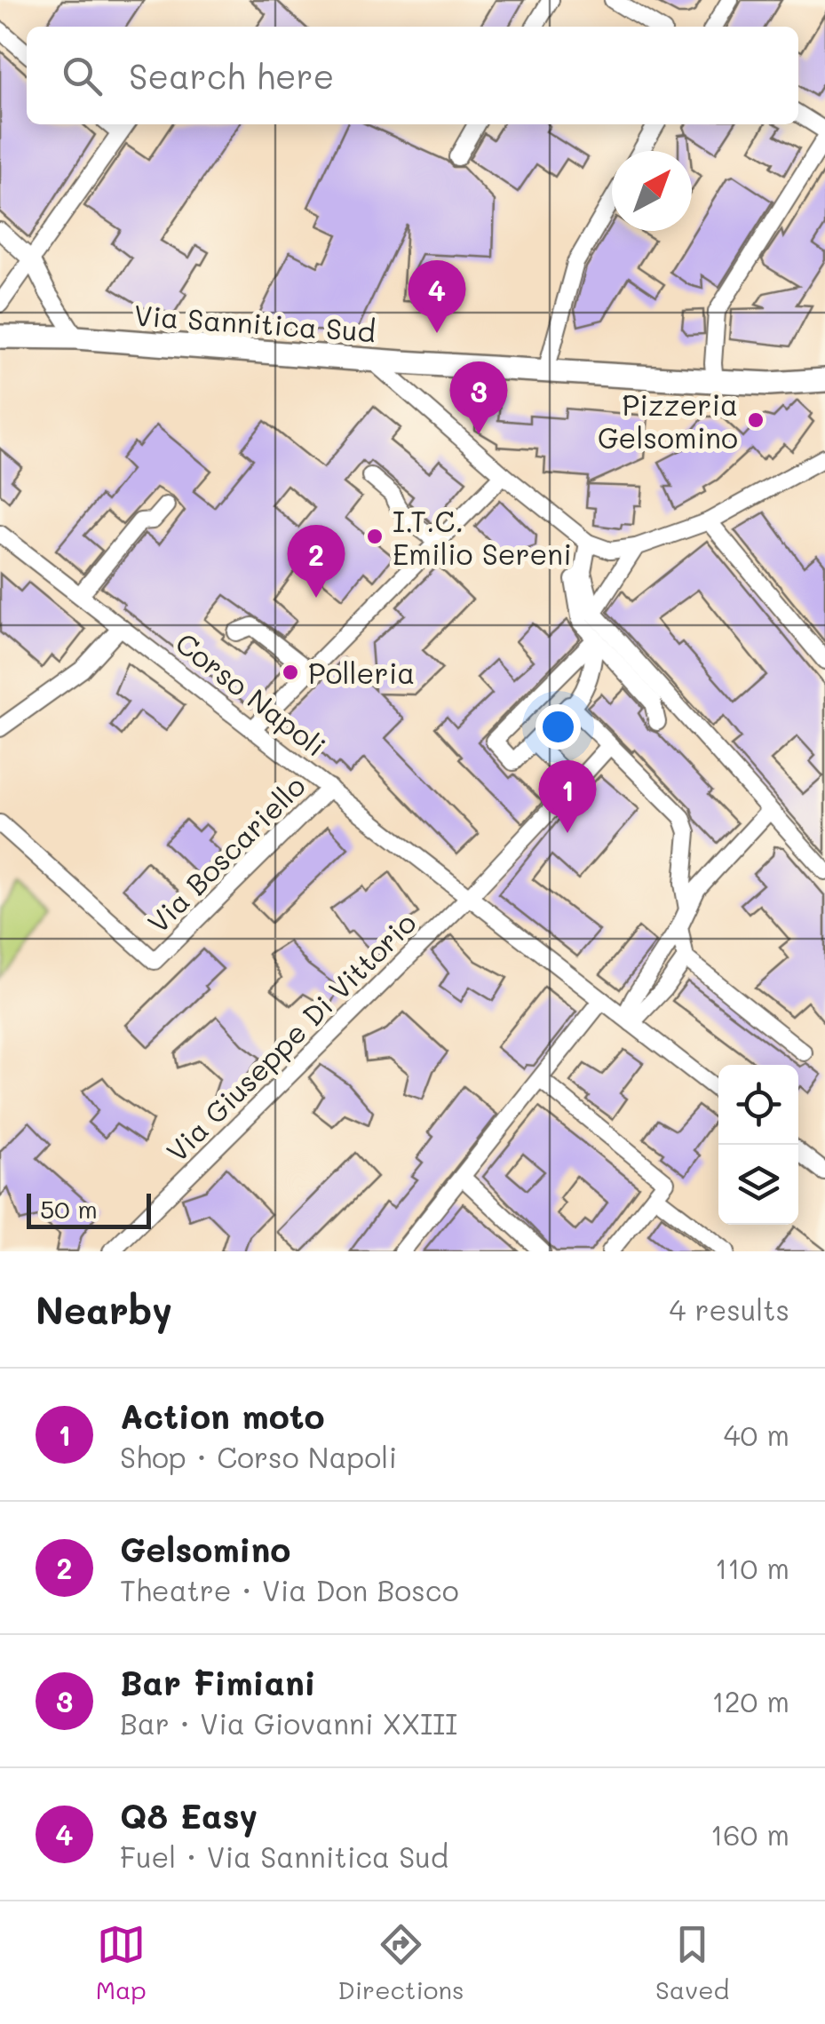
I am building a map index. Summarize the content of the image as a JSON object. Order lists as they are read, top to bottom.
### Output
{
  "streets": {
    "main road": ["Via Sannitica Sud"],
    "street": ["Corso Napoli", "Via Boscariello", "Via Giuseppe Di Vittorio"]
  },
  "crossings": [
    ["Corso Napoli", "Via Boscariello"],
    ["Corso Napoli", "Via Giuseppe Di Vittorio"]
  ],
  "places": ["Pizzeria Gelsomino", "I.T.C. Emilio Sereni", "Polleria"],
  "scale_bar": "50 m",
  "north": "top right",
  "page": {
    "search": "Search here",
    "pins": [
      "4",
      "3",
      "2",
      "1"
    ],
    "scale": "50 m",
    "heading": ["Nearby", "4 results"],
    "list": [
      {
        "mark": "1",
        "name": "Action moto",
        "note": "Shop · Corso Napoli",
        "value": "40 m"
      },
      {
        "mark": "2",
        "name": "Gelsomino",
        "note": "Theatre · Via Don Bosco",
        "value": "110 m"
      },
      {
        "mark": "3",
        "name": "Bar Fimiani",
        "note": "Bar · Via Giovanni XXIII",
        "value": "120 m"
      },
      {
        "mark": "4",
        "name": "Q8 Easy",
        "note": "Fuel · Via Sannitica Sud",
        "value": "160 m"
      }
    ],
    "nav": ["Map", "Directions", "Saved"]
  }
}
